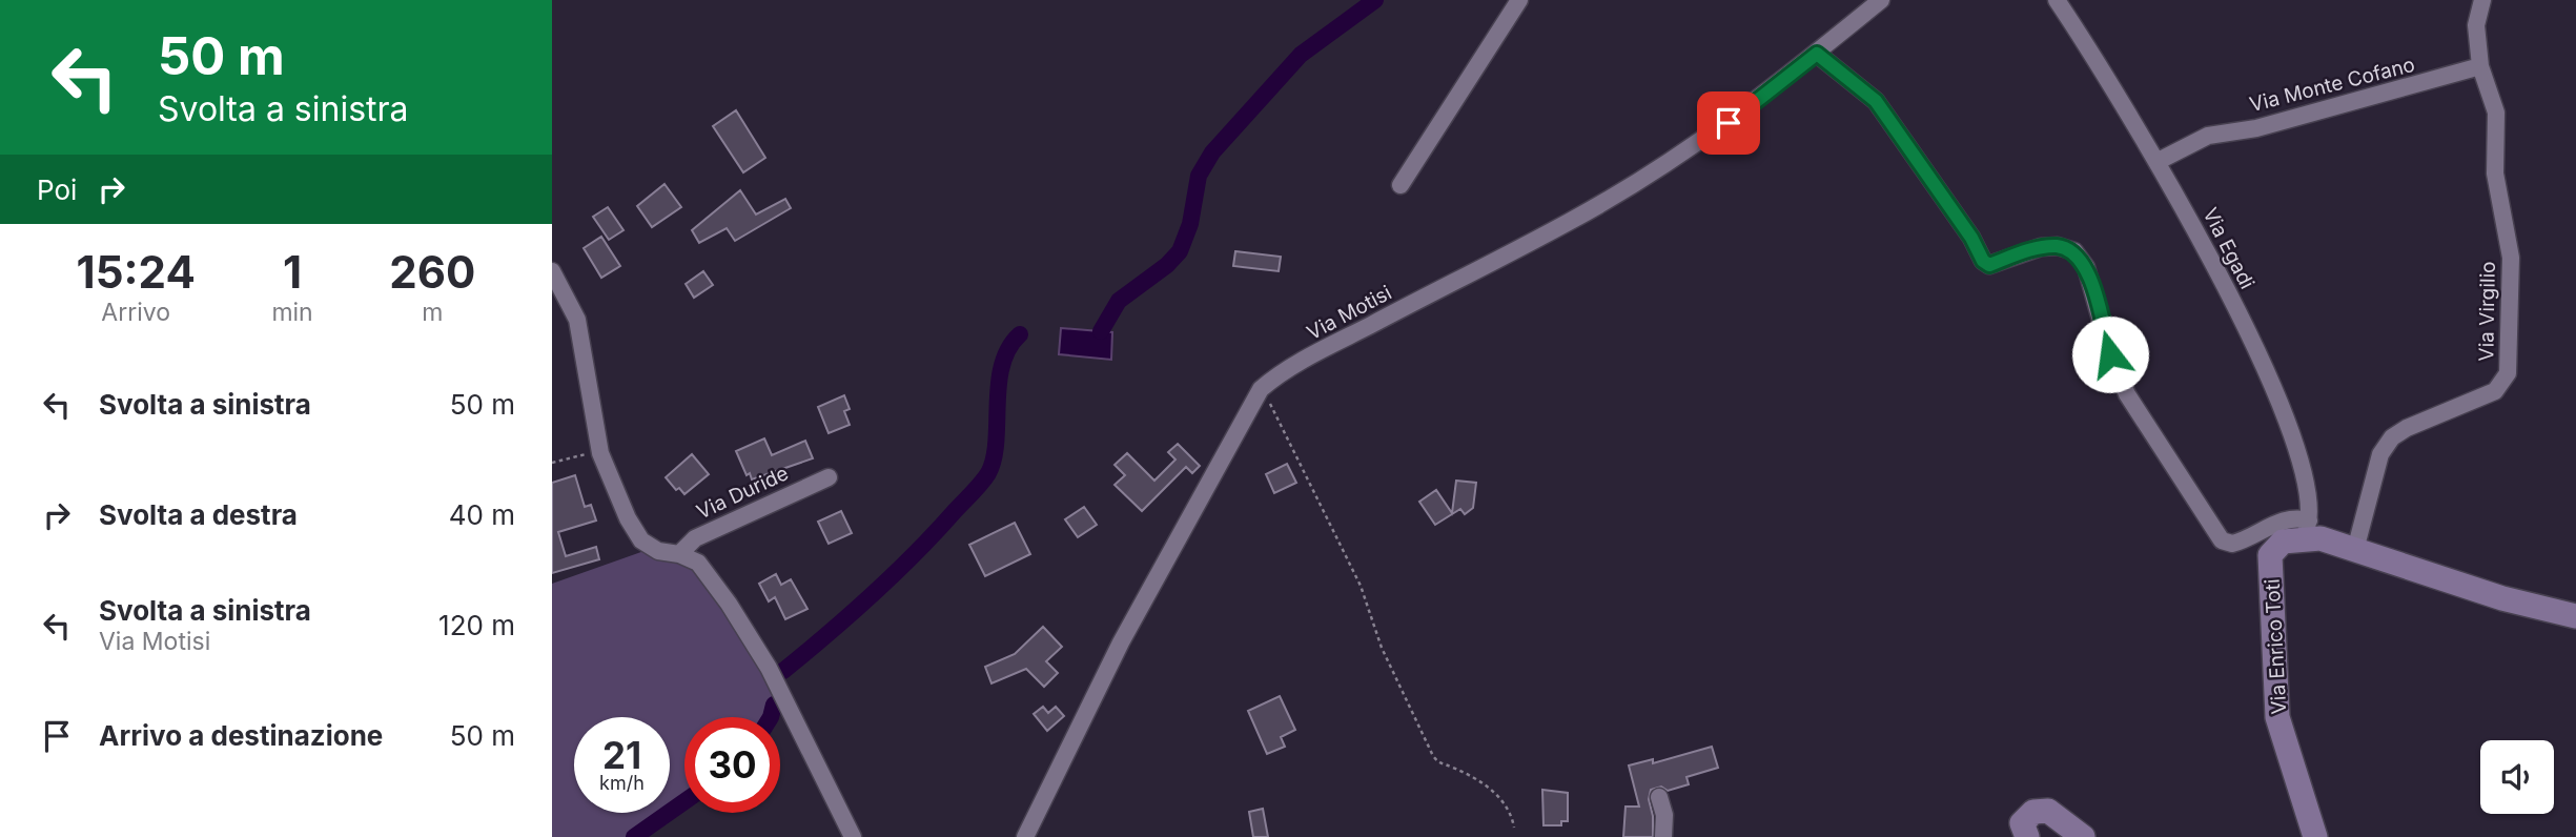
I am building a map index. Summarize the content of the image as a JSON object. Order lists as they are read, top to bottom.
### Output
{
  "streets": {
    "main road": ["Via Enrico Toti"],
    "street": [
      "Via Monte Cofano",
      "Via Egadi",
      "Via Virgilio",
      "Via Motisi",
      "Via Duride"
    ]
  },
  "crossings": [
    ["Via Monte Cofano", "Via Egadi"],
    ["Via Monte Cofano", "Via Virgilio"],
    ["Via Egadi", "Via Enrico Toti"]
  ],
  "page": {
    "turn": ["50 m", "Svolta a sinistra"],
    "then": "Poi",
    "eta": [
      "15:24",
      "Arrivo",
      "1",
      "min",
      "260",
      "m"
    ],
    "list": [
      {
        "name": "Svolta a sinistra",
        "value": "50 m"
      },
      {
        "name": "Svolta a destra",
        "value": "40 m"
      },
      {
        "name": "Svolta a sinistra",
        "note": "Via Motisi",
        "value": "120 m"
      },
      {
        "name": "Arrivo a destinazione",
        "value": "50 m"
      }
    ],
    "speed": "21 km/h",
    "limit": "30"
  }
}
